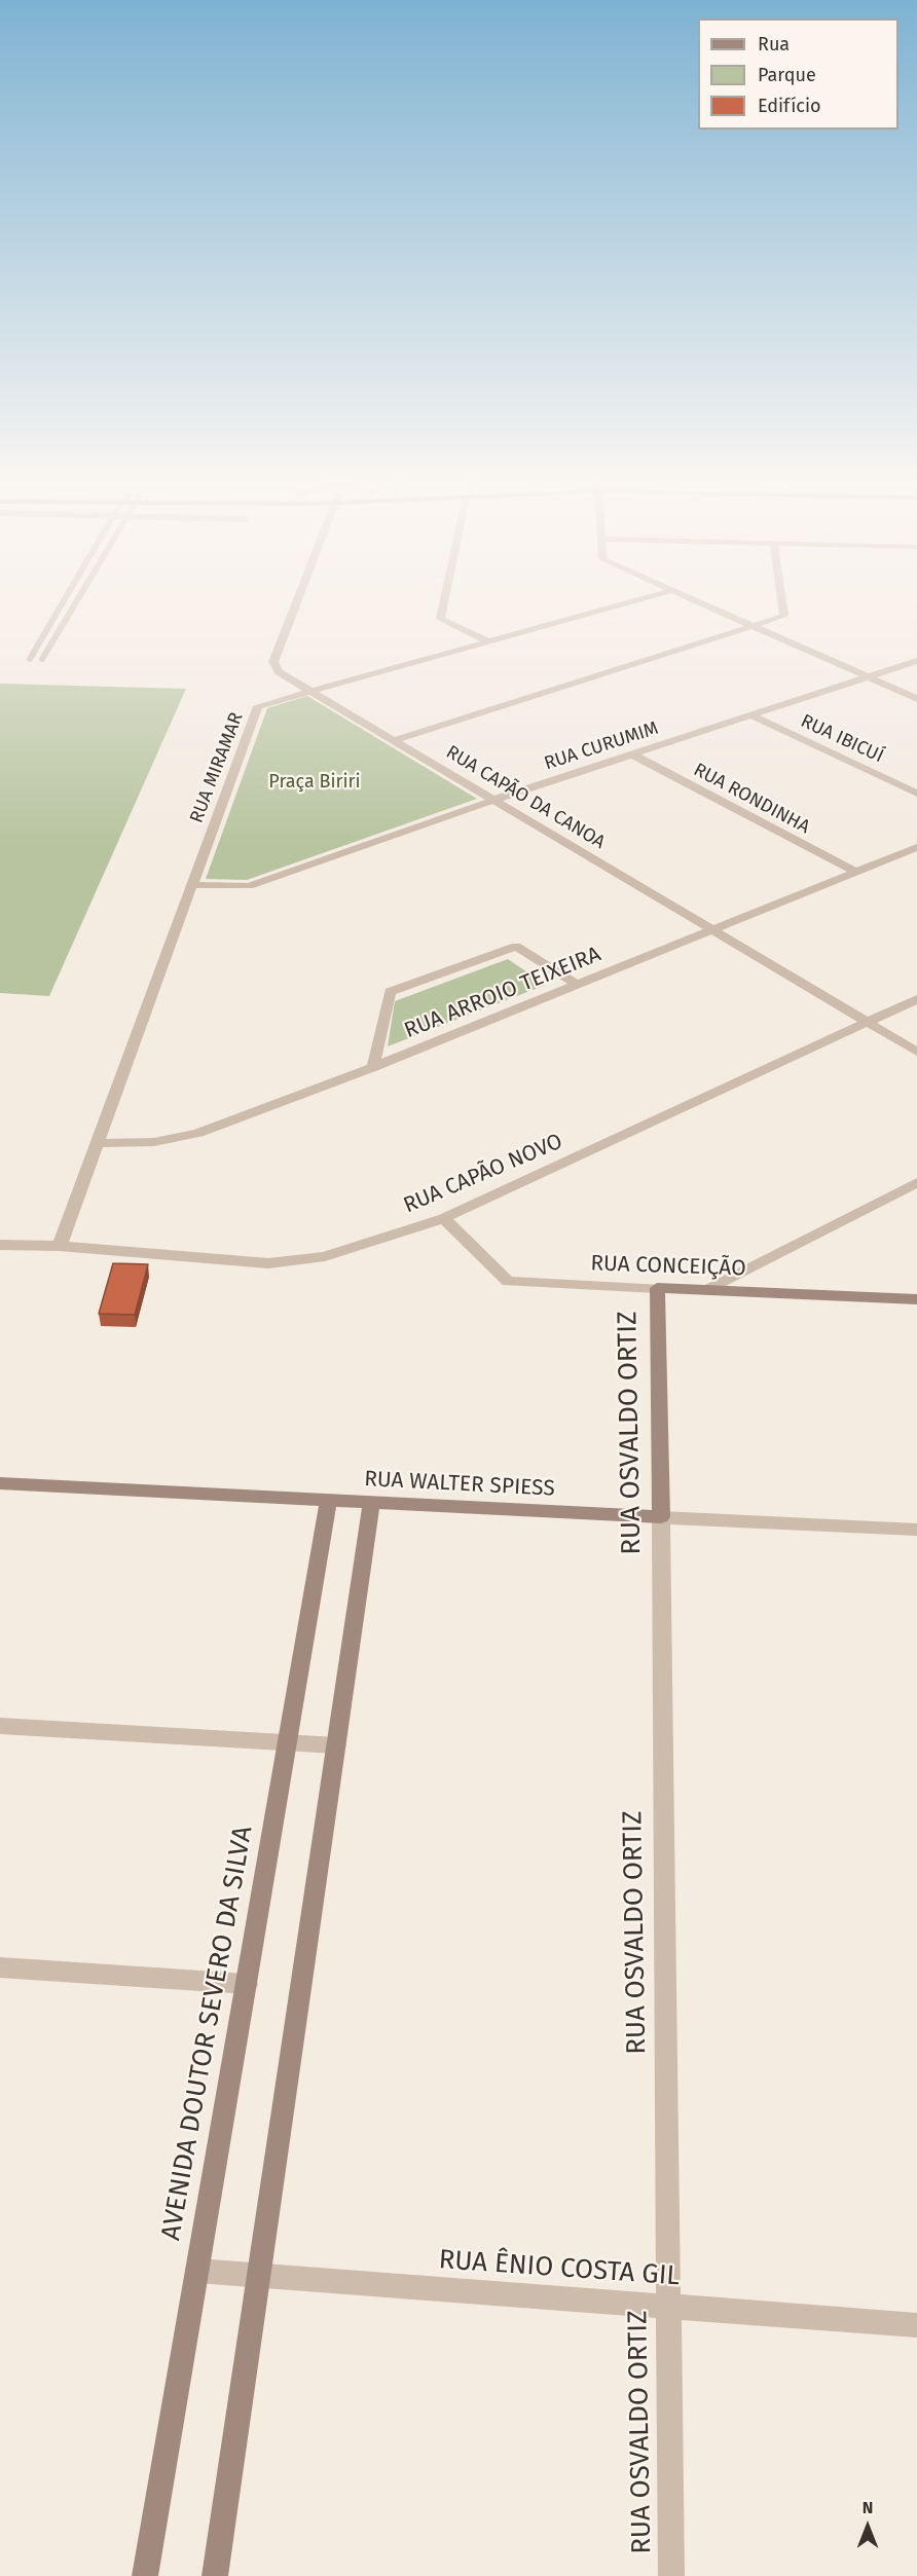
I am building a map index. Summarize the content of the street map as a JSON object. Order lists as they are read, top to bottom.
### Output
{
  "streets": {
    "main road": [
      "RUA CONCEIÇÃO",
      "RUA OSVALDO ORTIZ",
      "RUA WALTER SPIESS",
      "AVENIDA DOUTOR SEVERO DA SILVA"
    ],
    "street": [
      "RUA IBICUÍ",
      "RUA CURUMIM",
      "RUA MIRAMAR",
      "RUA CAPÃO DA CANOA",
      "RUA RONDINHA",
      "RUA ARROIO TEIXEIRA",
      "RUA CAPÃO NOVO",
      "RUA ÊNIO COSTA GIL"
    ]
  },
  "crossings": [
    ["RUA IBICUÍ", "RUA CURUMIM"],
    ["RUA CURUMIM", "RUA MIRAMAR"],
    ["RUA CURUMIM", "RUA CAPÃO DA CANOA"],
    ["RUA CURUMIM", "RUA RONDINHA"],
    ["RUA MIRAMAR", "RUA CAPÃO DA CANOA"],
    ["RUA MIRAMAR", "RUA ARROIO TEIXEIRA"],
    ["RUA MIRAMAR", "RUA CAPÃO NOVO"],
    ["RUA CAPÃO DA CANOA", "RUA ARROIO TEIXEIRA"],
    ["RUA CAPÃO DA CANOA", "RUA CAPÃO NOVO"],
    ["RUA RONDINHA", "RUA ARROIO TEIXEIRA"],
    ["RUA CAPÃO NOVO", "RUA CONCEIÇÃO"],
    ["RUA CONCEIÇÃO", "RUA OSVALDO ORTIZ"],
    ["RUA OSVALDO ORTIZ", "RUA WALTER SPIESS"],
    ["RUA OSVALDO ORTIZ", "RUA ÊNIO COSTA GIL"],
    ["RUA WALTER SPIESS", "AVENIDA DOUTOR SEVERO DA SILVA"],
    ["AVENIDA DOUTOR SEVERO DA SILVA", "RUA ÊNIO COSTA GIL"]
  ],
  "parks": ["Praça Biriri"],
  "legend": ["Rua", "Parque", "Edifício"],
  "north": "top"
}
